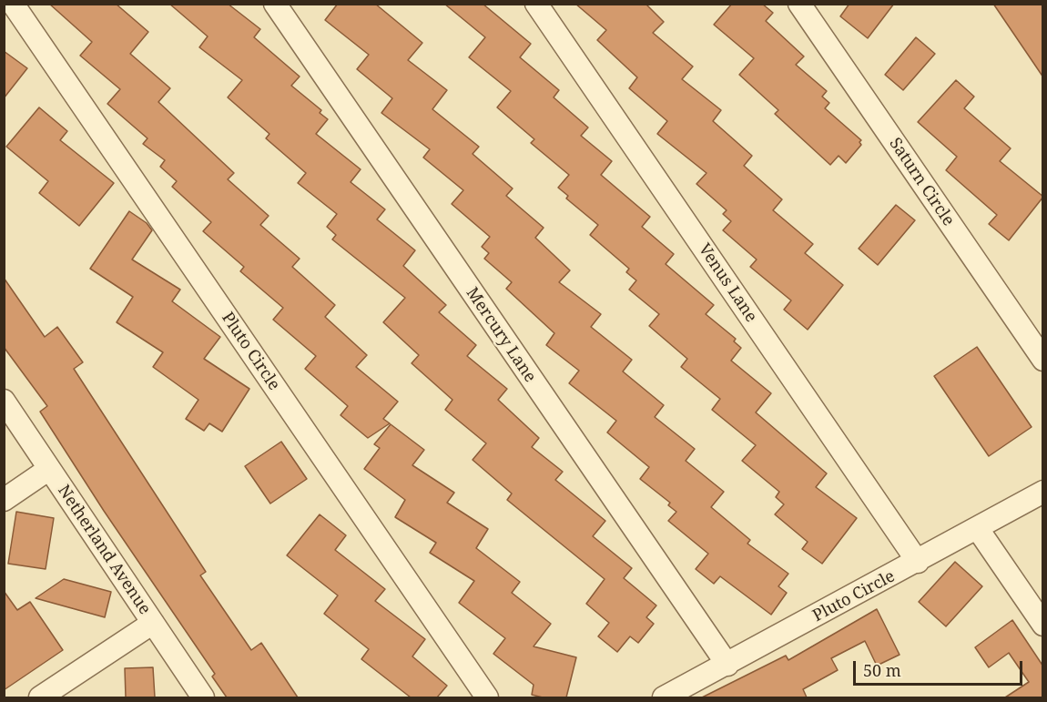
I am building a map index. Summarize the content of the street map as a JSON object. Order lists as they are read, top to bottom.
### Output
{
  "streets": {
    "street": [
      "Saturn Circle",
      "Venus Lane",
      "Mercury Lane",
      "Pluto Circle",
      "Netherland Avenue"
    ]
  },
  "crossings": [
    ["Venus Lane", "Pluto Circle"],
    ["Mercury Lane", "Pluto Circle"]
  ],
  "scale_bar": "50 m"
}
